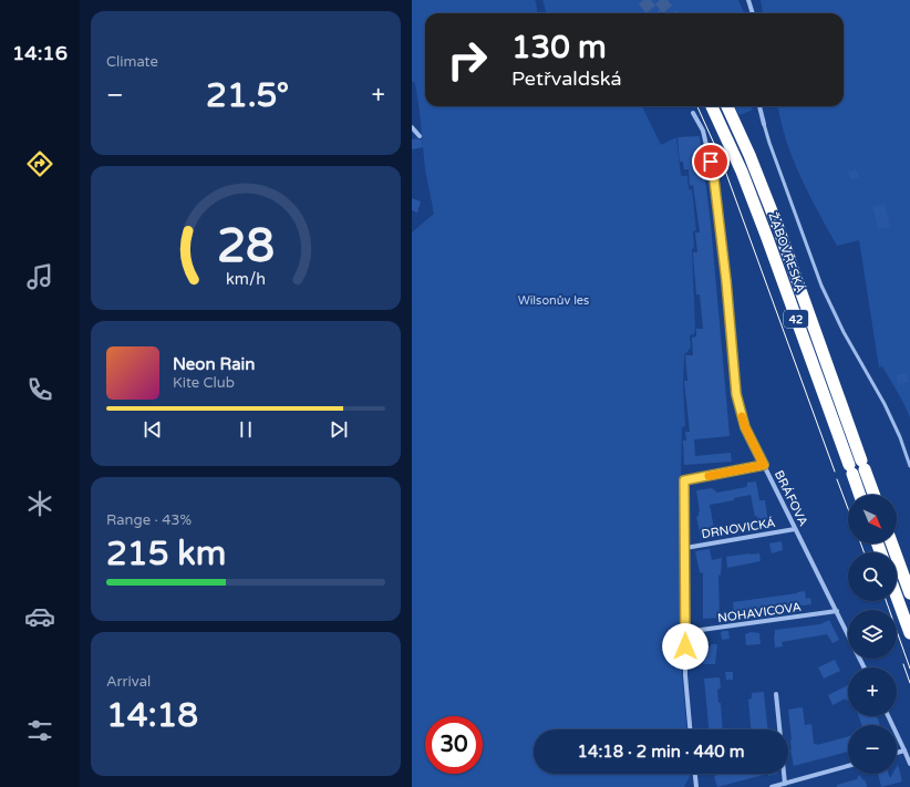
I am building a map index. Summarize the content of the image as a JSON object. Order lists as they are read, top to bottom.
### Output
{
  "streets": {
    "highway": ["ŽABOVŘESKÁ", "42"],
    "street": ["BRÁFOVA", "DRNOVICKÁ", "NOHAVICOVA"]
  },
  "crossings": [
    ["BRÁFOVA", "DRNOVICKÁ"],
    ["BRÁFOVA", "NOHAVICOVA"]
  ],
  "parks": ["Wilsonův les"],
  "north": "bottom right",
  "page": {
    "tabs": "14:16",
    "tile": [
      "Climate",
      ["Range · 43%", "215 km"],
      ["Arrival", "14:18"]
    ],
    "turn": ["130 m", "Petřvaldská"],
    "heat": ["−", "21.5°", "+"],
    "song": ["Neon Rain", "Kite Club"],
    "map_buttons": ["+", "−"],
    "limit": "30",
    "trip": "14:18 · 2 min · 440 m",
    "gauge": ["28", "km/h"]
  }
}
